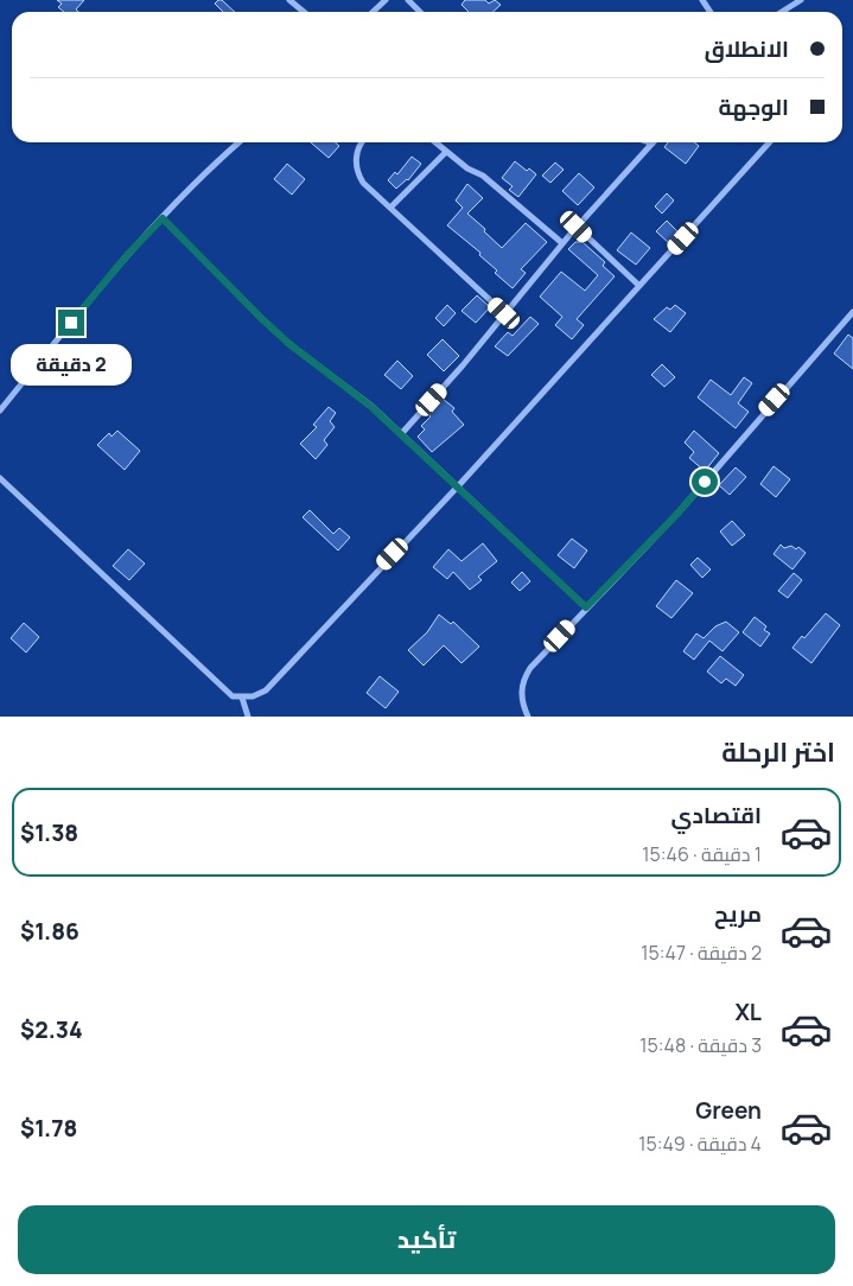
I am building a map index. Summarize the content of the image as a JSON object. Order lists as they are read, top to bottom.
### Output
{
  "page": {
    "banner": ["الانطلاق", "الوجهة"],
    "bubble": "2 دقيقة",
    "heading": "اختر الرحلة",
    "list": [
      {
        "name": "اقتصادي",
        "note": "1 دقيقة · 15:46",
        "value": "$1.38"
      },
      {
        "name": "مريح",
        "note": "2 دقيقة · 15:47",
        "value": "$1.86"
      },
      {
        "name": "XL",
        "note": "3 دقيقة · 15:48",
        "value": "$2.34"
      },
      {
        "name": "Green",
        "note": "4 دقيقة · 15:49",
        "value": "$1.78"
      }
    ],
    "buttons": "تأكيد"
  }
}
